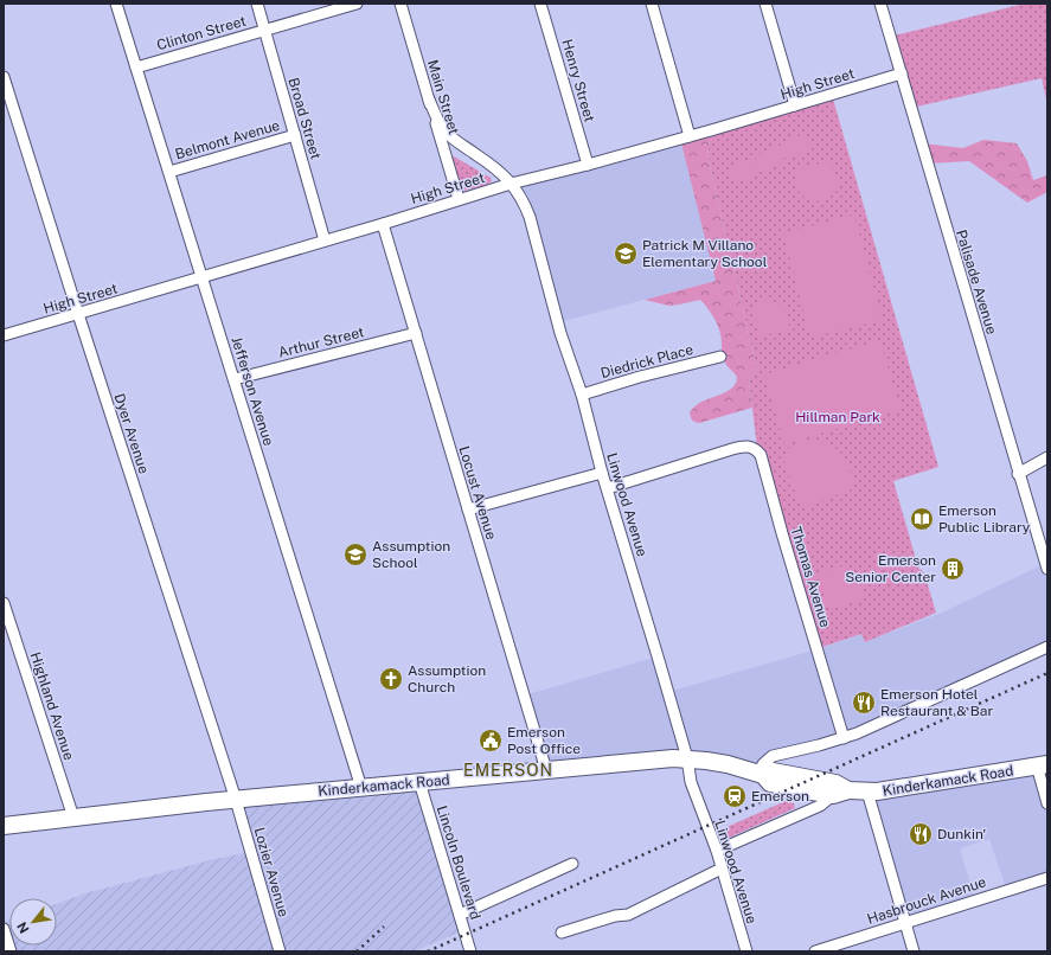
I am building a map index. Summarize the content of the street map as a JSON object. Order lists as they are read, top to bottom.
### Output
{
  "streets": {
    "main road": ["Kinderkamack Road"],
    "street": [
      "Clinton Street",
      "Henry Street",
      "High Street",
      "Main Street",
      "Broad Street",
      "Belmont Avenue",
      "Palisade Avenue",
      "Arthur Street",
      "Diedrick Place",
      "Jefferson Avenue",
      "Dyer Avenue",
      "Locust Avenue",
      "Linwood Avenue",
      "Thomas Avenue",
      "Highland Avenue",
      "Lincoln Boulevard",
      "Lozier Avenue",
      "Hasbrouck Avenue"
    ]
  },
  "crossings": [
    ["Clinton Street", "Broad Street"],
    ["Clinton Street", "Jefferson Avenue"],
    ["Henry Street", "High Street"],
    ["High Street", "Main Street"],
    ["High Street", "Broad Street"],
    ["High Street", "Palisade Avenue"],
    ["High Street", "Jefferson Avenue"],
    ["High Street", "Dyer Avenue"],
    ["High Street", "Locust Avenue"],
    ["High Street", "Linwood Avenue"],
    ["Main Street", "Linwood Avenue"],
    ["Broad Street", "Belmont Avenue"],
    ["Belmont Avenue", "Jefferson Avenue"],
    ["Arthur Street", "Jefferson Avenue"],
    ["Arthur Street", "Locust Avenue"],
    ["Diedrick Place", "Linwood Avenue"],
    ["Jefferson Avenue", "Kinderkamack Road"],
    ["Dyer Avenue", "Kinderkamack Road"],
    ["Dyer Avenue", "Lozier Avenue"],
    ["Locust Avenue", "Kinderkamack Road"],
    ["Linwood Avenue", "Thomas Avenue"],
    ["Linwood Avenue", "Kinderkamack Road"],
    ["Highland Avenue", "Kinderkamack Road"],
    ["Kinderkamack Road", "Lincoln Boulevard"],
    ["Kinderkamack Road", "Lozier Avenue"]
  ],
  "districts": ["EMERSON"],
  "parks": ["Hillman Park"],
  "places": {
    "school or university": ["Patrick M Villano Elementary School", "Assumption School"],
    "library": ["Emerson Public Library"],
    "building": ["Emerson Senior Center"],
    "church": ["Assumption Church"],
    "restaurant": ["Emerson Hotel Restaurant & Bar", "Dunkin'"],
    "public building": ["Emerson Post Office"],
    "station": ["Emerson"]
  },
  "north": "bottom left"
}
